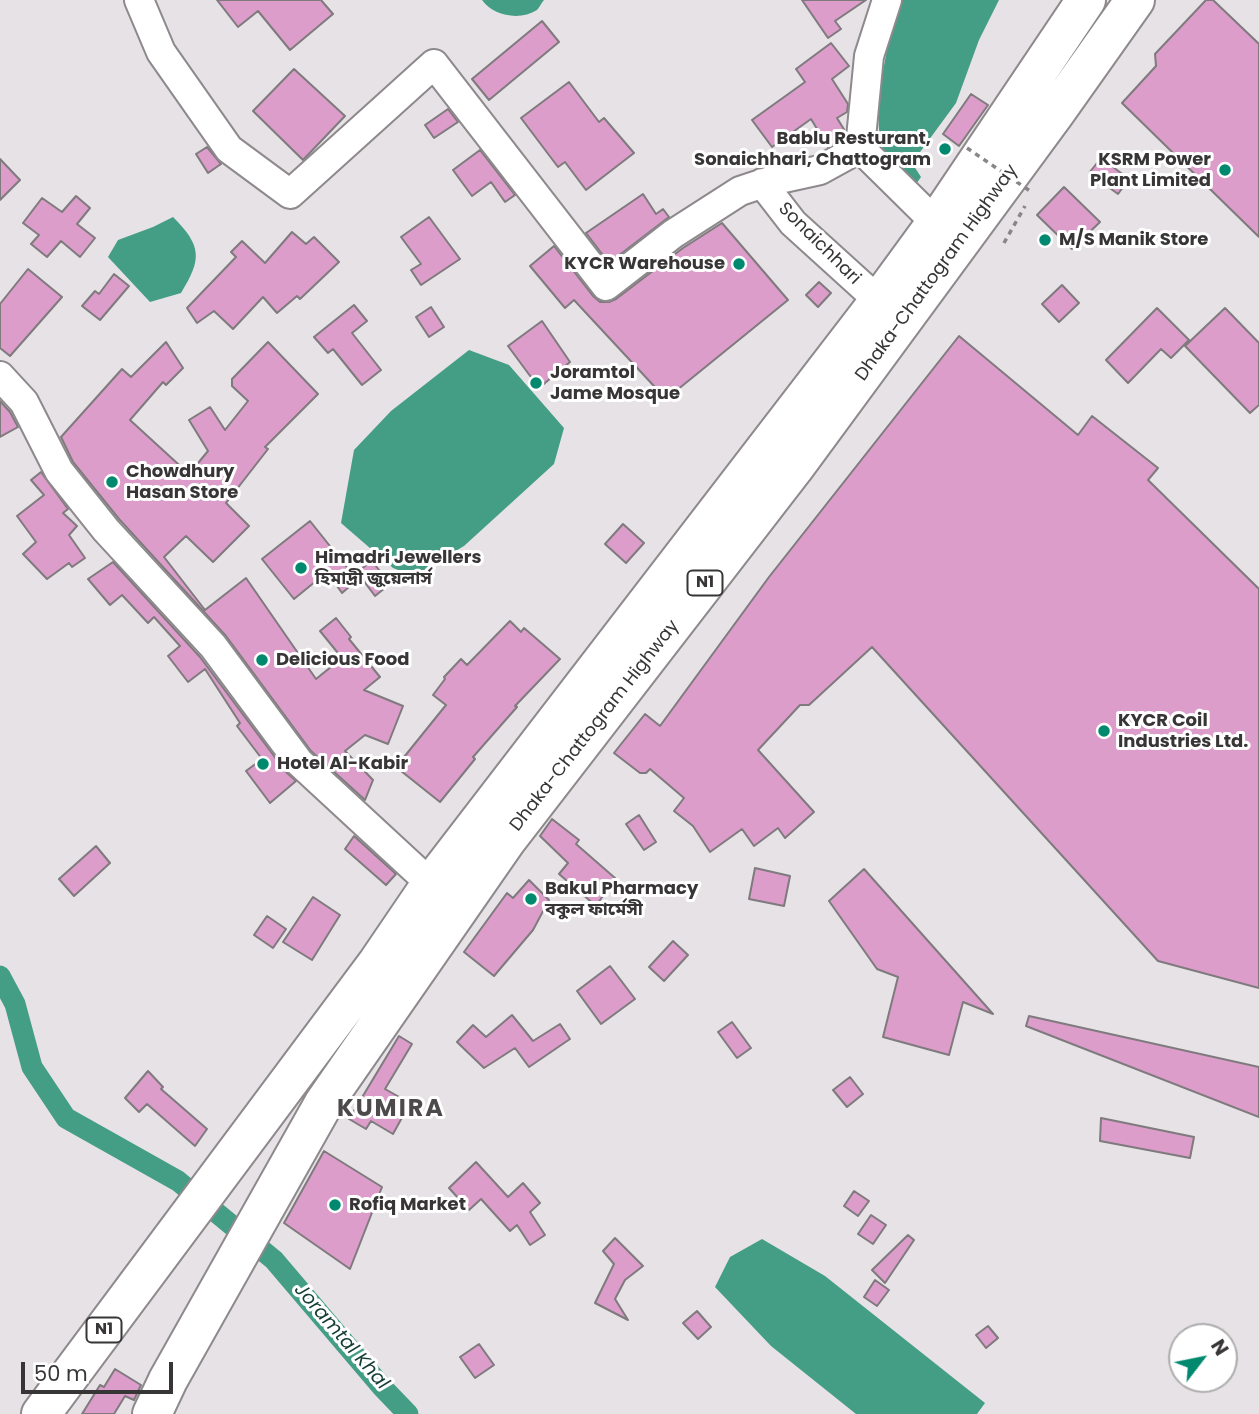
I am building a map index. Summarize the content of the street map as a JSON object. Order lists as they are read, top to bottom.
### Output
{
  "streets": {
    "highway": ["Dhaka-Chattogram Highway", "N1"],
    "street": ["Sonaichhari"]
  },
  "crossings": [
    ["Sonaichhari", "Dhaka-Chattogram Highway"]
  ],
  "districts": ["KUMIRA"],
  "water": ["Joramtal Khal"],
  "places": [
    "Bablu Resturant, Sonaichhari, Chattogram",
    "KSRM Power Plant Limited",
    "M/S Manik Store",
    "KYCR Warehouse",
    "Joramtol Jame Mosque",
    "Chowdhury Hasan Store",
    "Himadri Jewellers হিমাদ্রী জুয়েলার্স",
    "Delicious Food",
    "KYCR Coil Industries Ltd.",
    "Hotel Al-Kabir",
    "Bakul Pharmacy বকুল ফার্মেসী",
    "Rofiq Market"
  ],
  "scale_bar": "50 m",
  "north": "top right"
}
